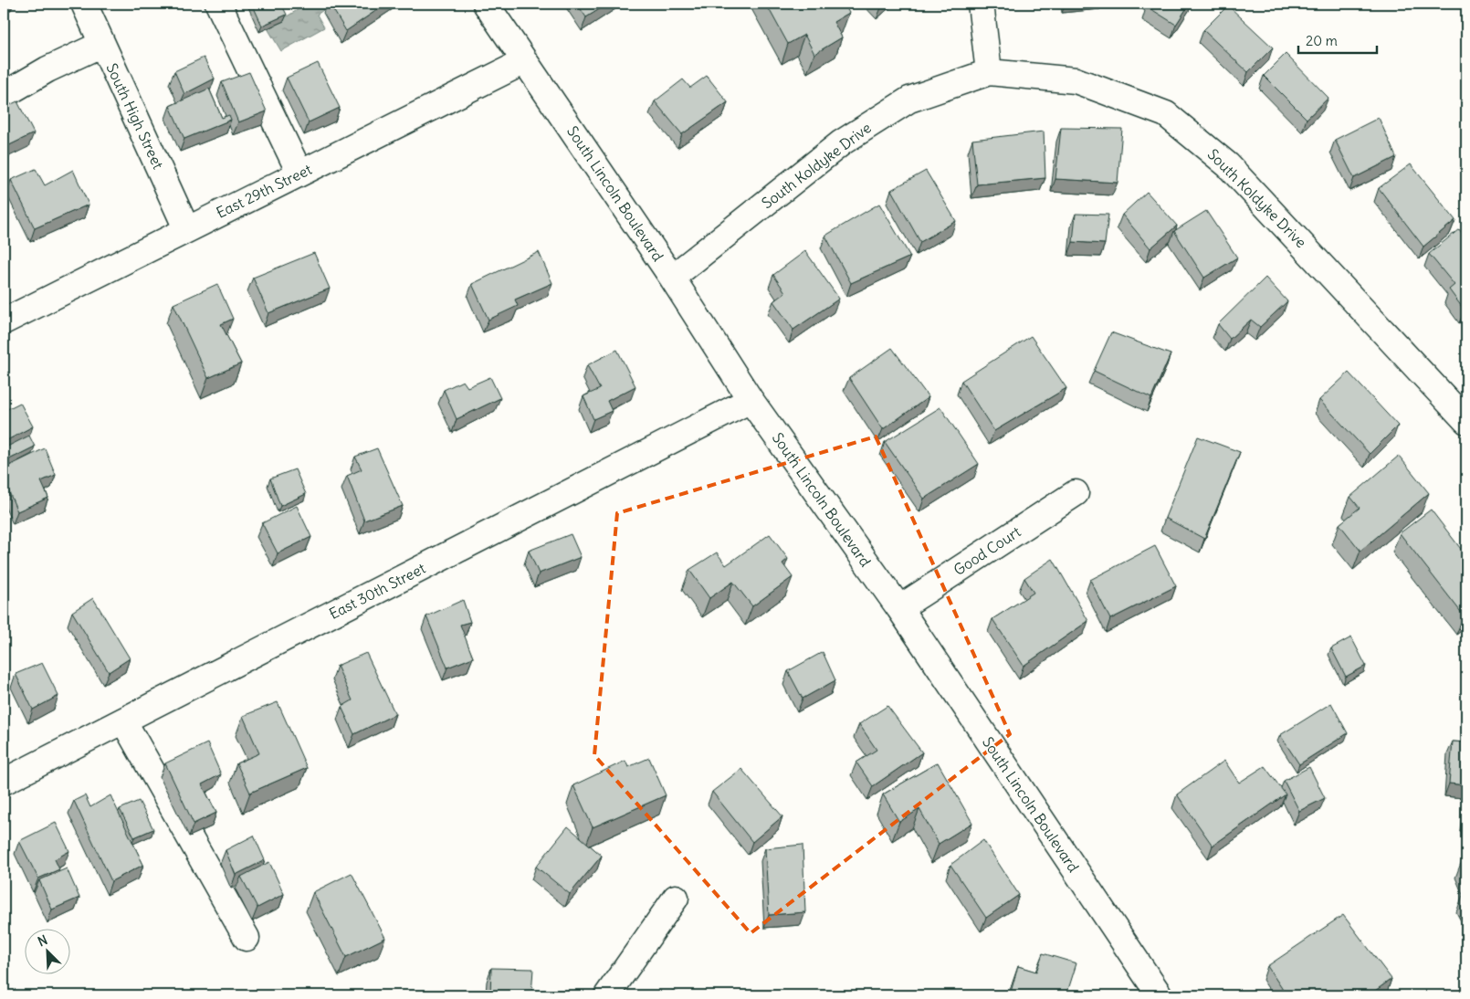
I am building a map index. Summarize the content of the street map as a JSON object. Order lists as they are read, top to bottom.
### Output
{
  "streets": {
    "street": [
      "South High Street",
      "South Koldyke Drive",
      "East 29th Street",
      "South Lincoln Boulevard",
      "Good Court",
      "East 30th Street"
    ]
  },
  "crossings": [
    ["South High Street", "East 29th Street"],
    ["South Koldyke Drive", "South Lincoln Boulevard"],
    ["East 29th Street", "South Lincoln Boulevard"],
    ["South Lincoln Boulevard", "Good Court"],
    ["South Lincoln Boulevard", "East 30th Street"]
  ],
  "scale_bar": "20 m",
  "north": "top left"
}
